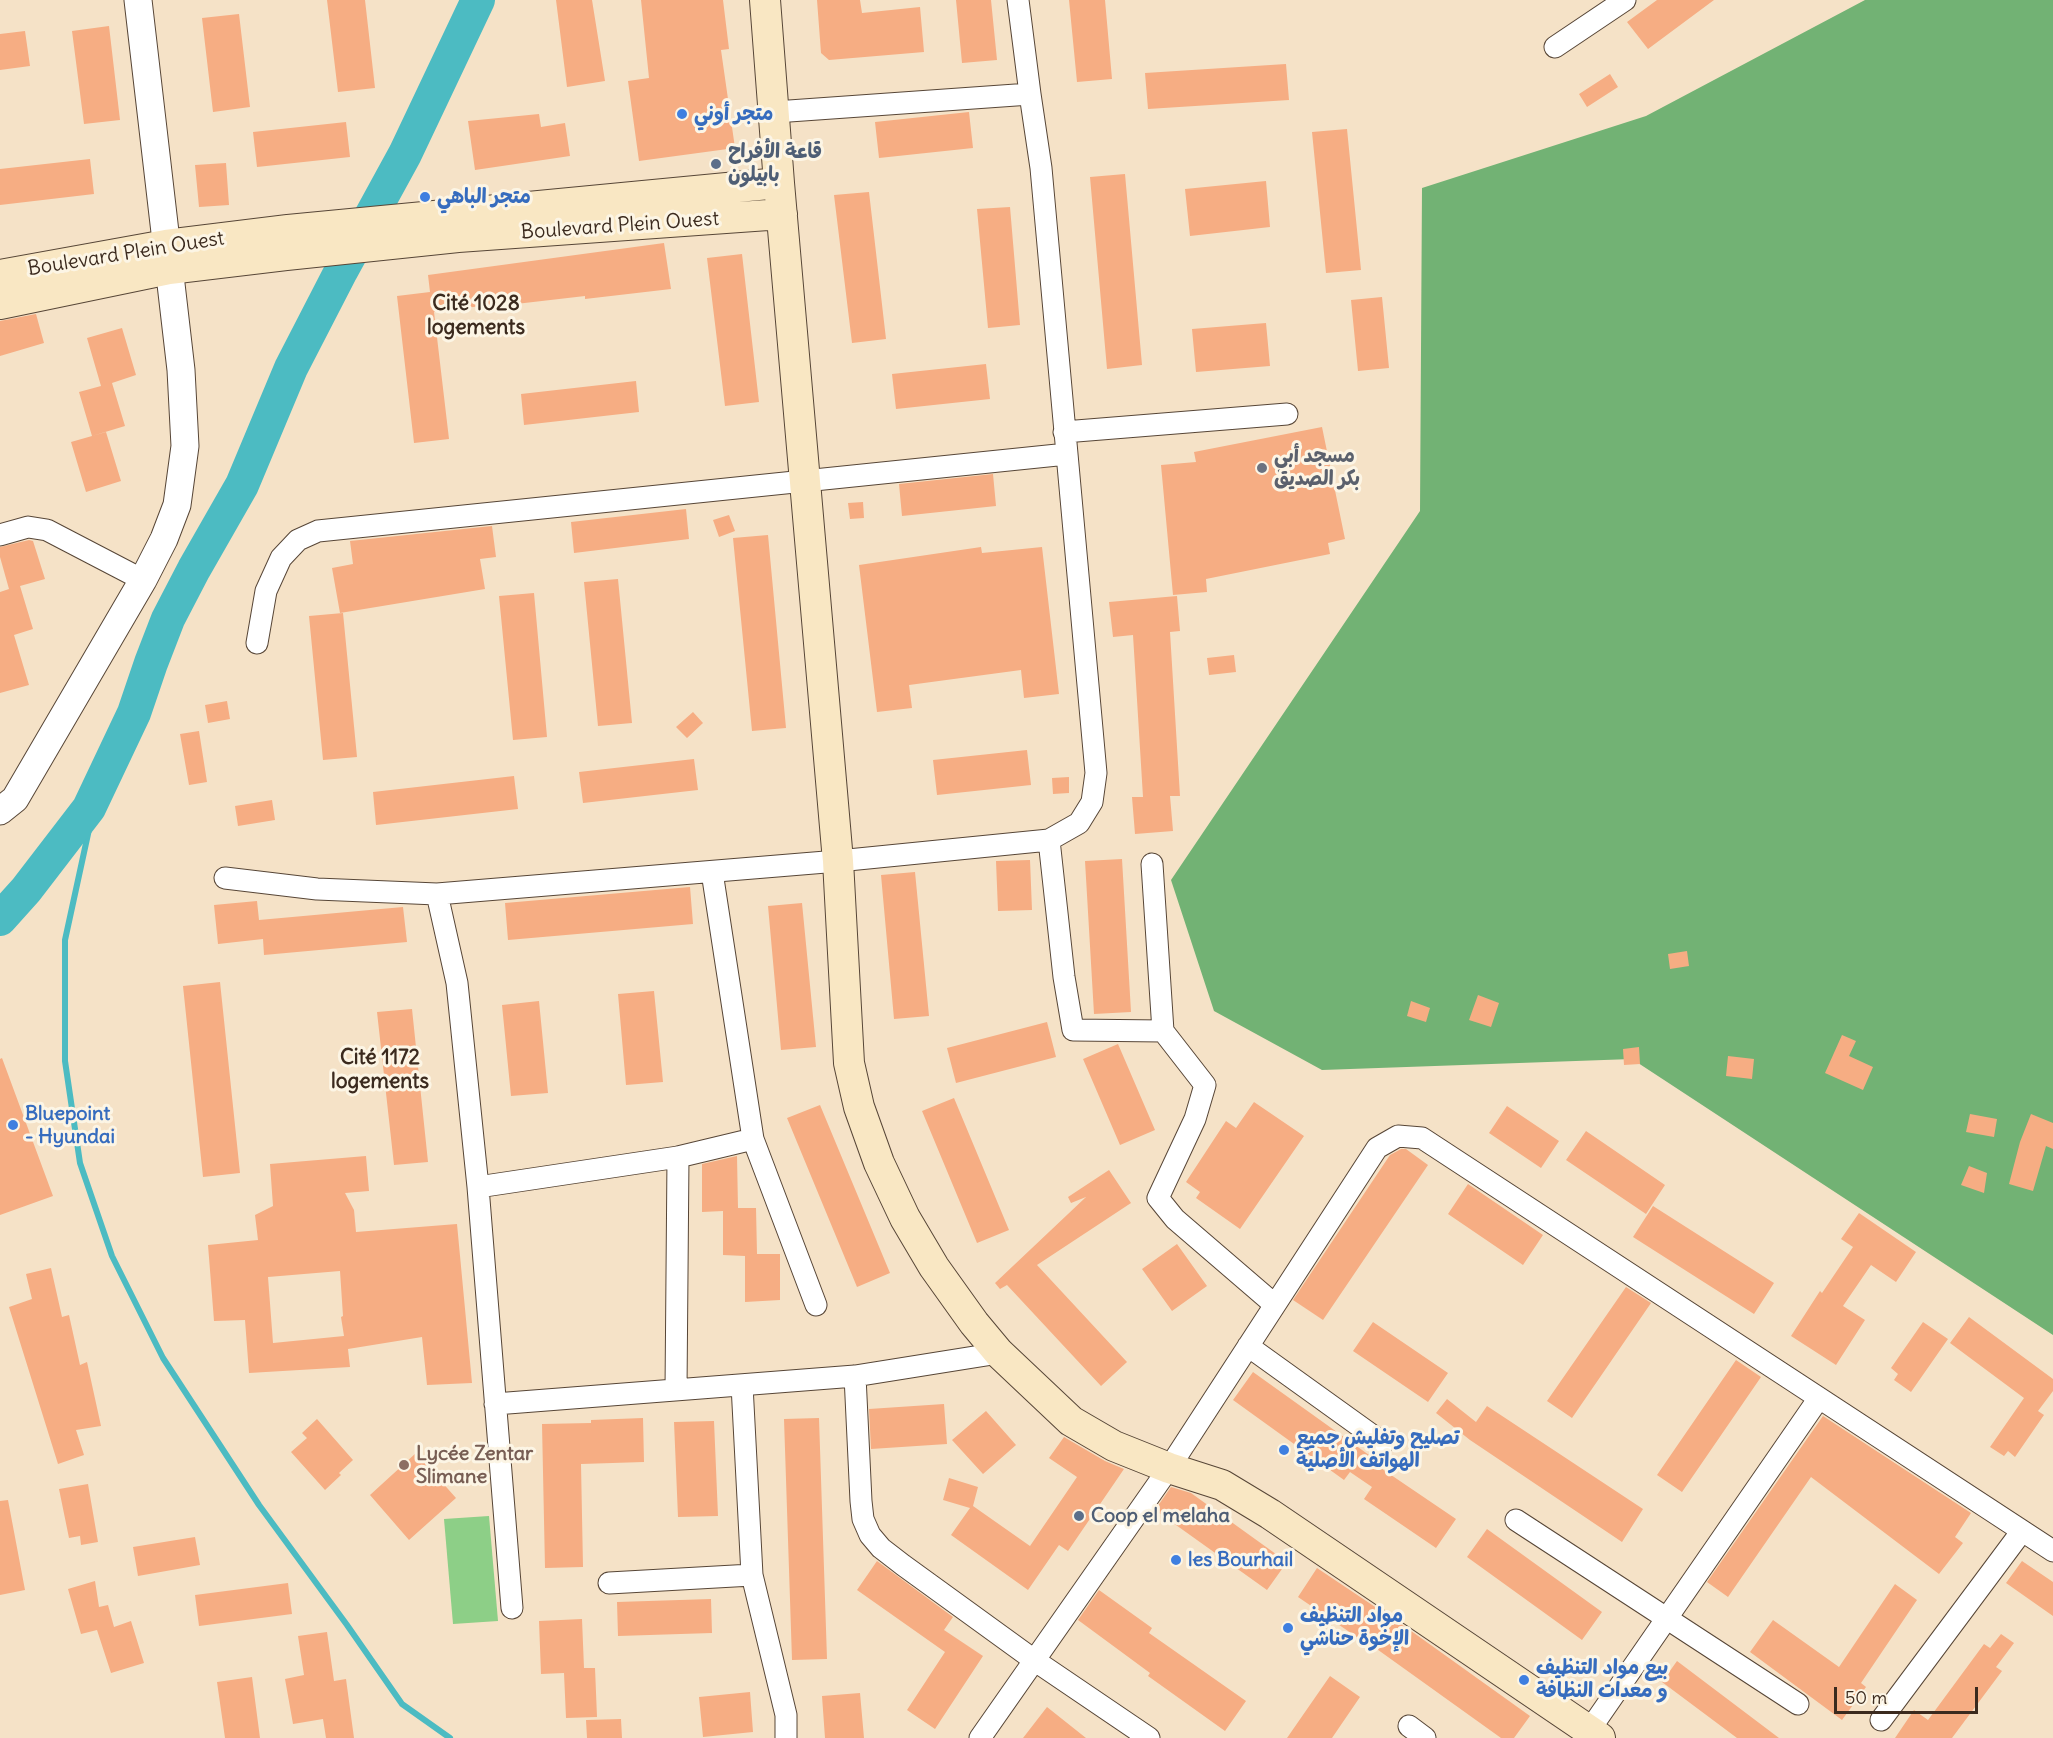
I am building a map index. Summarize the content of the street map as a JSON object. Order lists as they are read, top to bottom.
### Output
{
  "streets": {
    "main road": ["Boulevard Plein Ouest"]
  },
  "districts": ["Cité 1028 logements", "Cité 1172 logements"],
  "places": [
    "متجر أوني",
    "قاعة الأفراح بابيلون",
    "متجر الباهي",
    "مسجد أبي بكر الصديق",
    "Bluepoint - Hyundai",
    "تصليح وتفليش جميع الهواتف الأصلية",
    "Lycée Zentar Slimane",
    "Coop el melaha",
    "les Bourhail",
    "مواد التنظيف الإخوة حناشي",
    "بيع مواد التنظيف و معدات النظافة"
  ],
  "scale_bar": "50 m"
}
